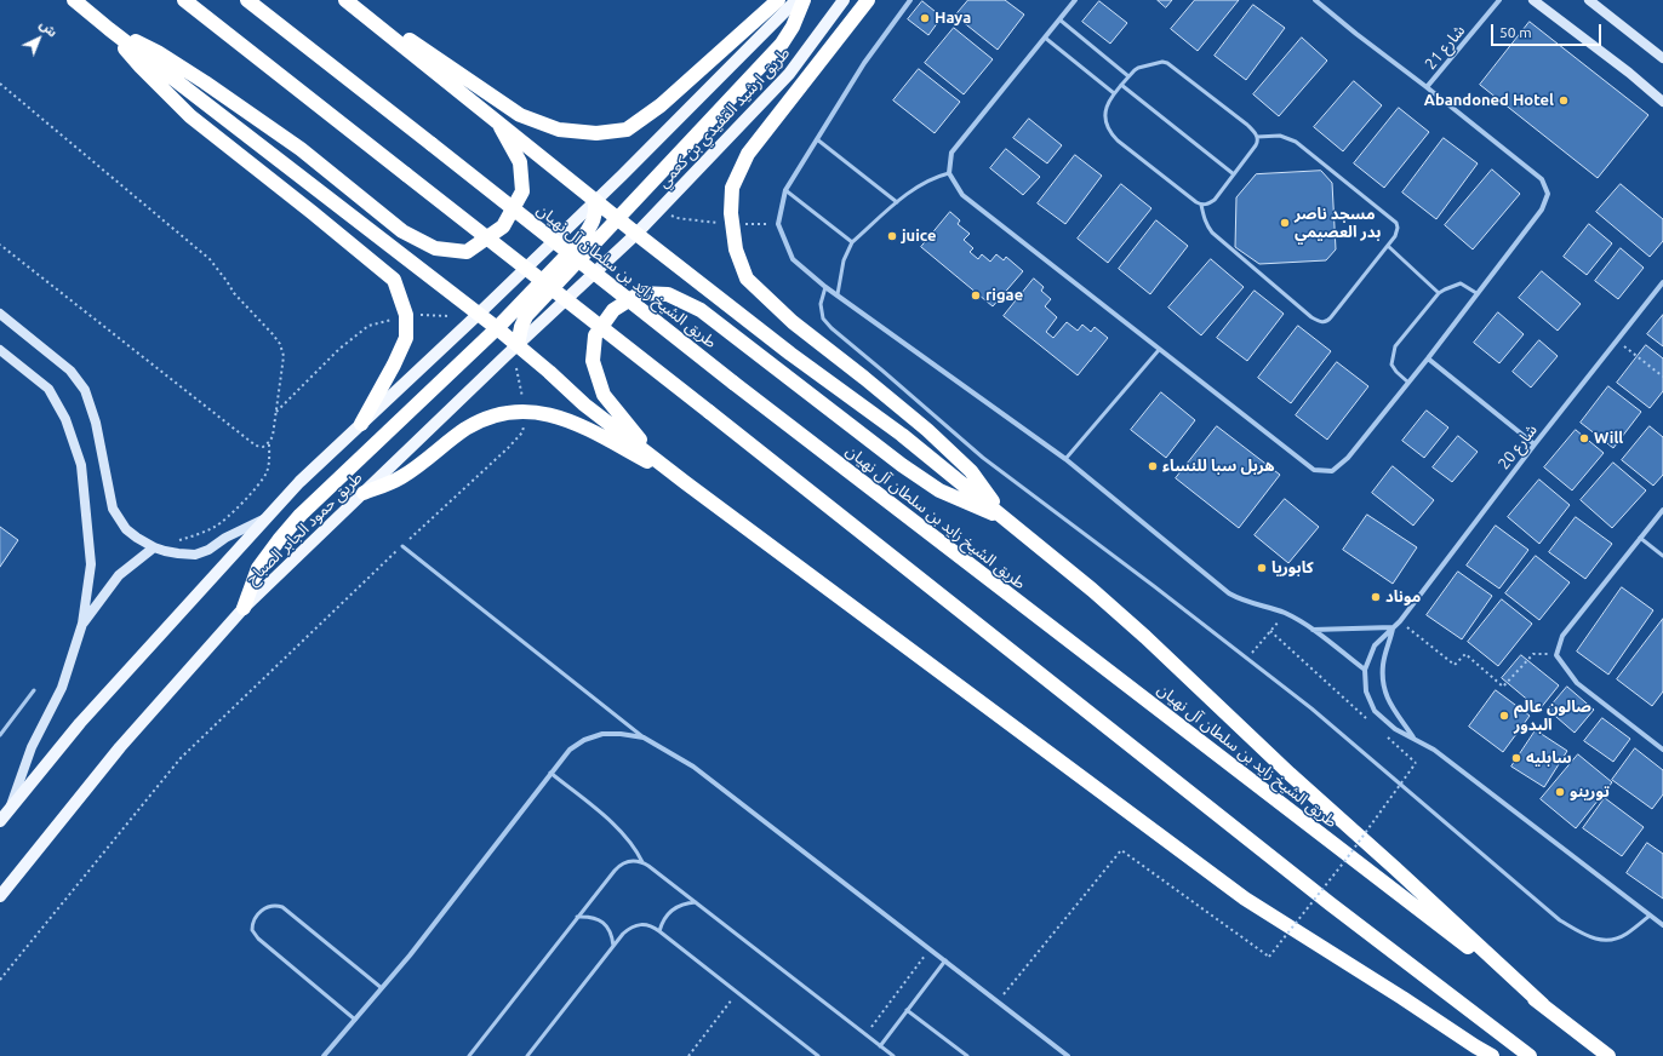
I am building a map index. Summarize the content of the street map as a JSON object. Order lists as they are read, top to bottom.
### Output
{
  "streets": {
    "highway": ["طريق الشيخ زايد بن سلطان آل نهيان"],
    "main road": ["طريق ارشيد القفيدي بن كعمي", "طريق حمود الجابر الصباح"],
    "street": ["شارع 21", "شارع 20"]
  },
  "crossings": [
    ["طريق ارشيد القفيدي بن كعمي", "طريق حمود الجابر الصباح"]
  ],
  "places": [
    "Haya",
    "Abandoned Hotel",
    "مسجد ناصر بدر العصيمي",
    "juice",
    "rigae",
    "Will",
    "هربل سبا للنساء",
    "كابوريا",
    "موناد",
    "صالون عالم البدور",
    "سابليه",
    "تورينو"
  ],
  "scale_bar": "50 m",
  "north": "top right"
}
